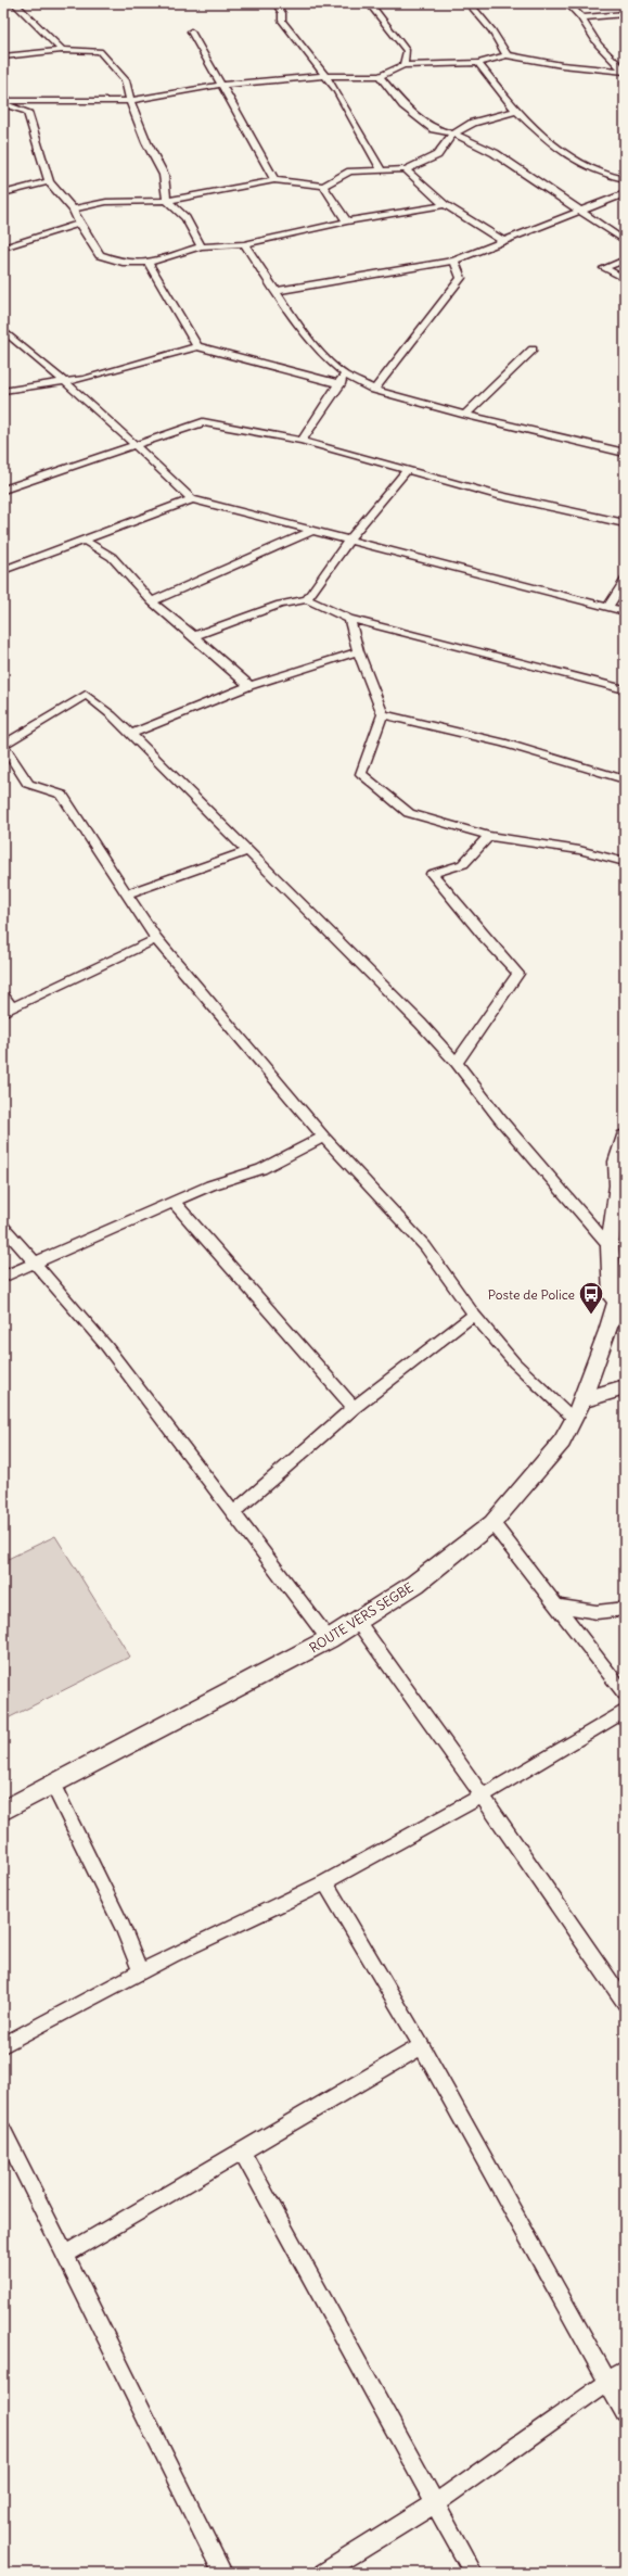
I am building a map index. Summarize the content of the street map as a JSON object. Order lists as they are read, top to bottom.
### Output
{
  "streets": {
    "main road": ["ROUTE VERS SEGBE"]
  },
  "places": {
    "bus stop": ["Poste de Police"]
  }
}
